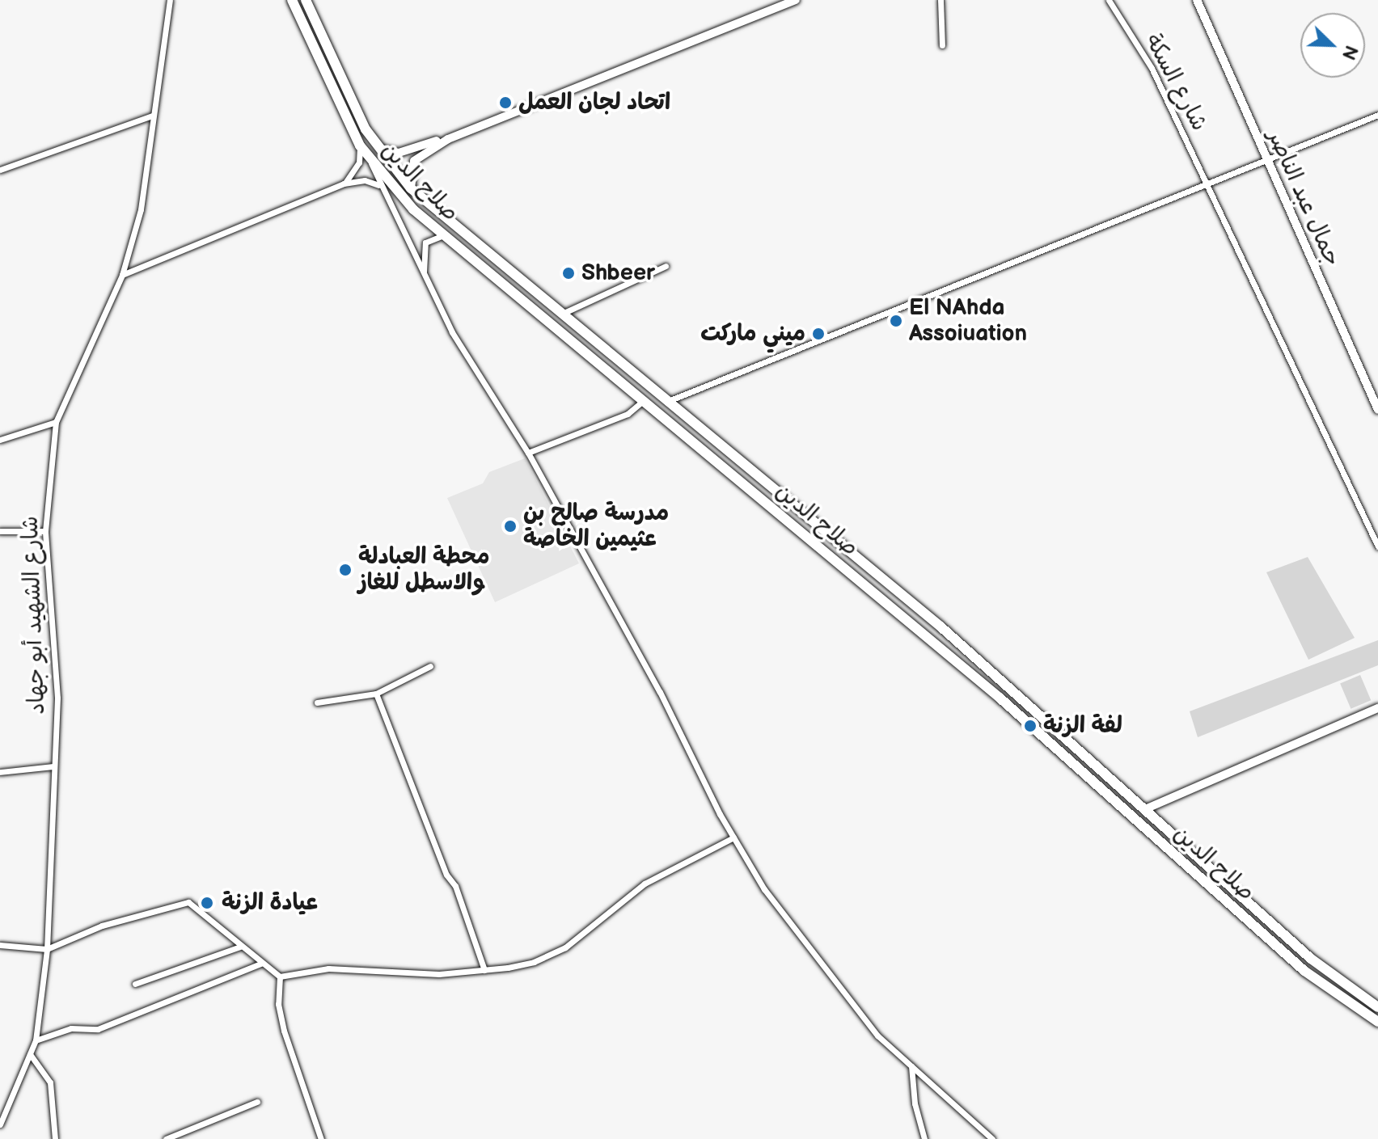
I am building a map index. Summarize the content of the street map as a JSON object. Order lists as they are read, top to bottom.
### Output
{
  "streets": {
    "highway": ["صلاح الدين"],
    "main road": ["جمال عبد الناصر"],
    "street": ["شارع السكة", "شارع الشهيد أبو جهاد"]
  },
  "places": [
    "اتحاد لجان العمل",
    "Shbeer",
    "El NAhda Assoiuation",
    "ميني ماركت",
    "مدرسة صالح بن عثيمين الخاصة",
    "محطة العبادلة والاسطل للغاز",
    "لفة الزنة",
    "عيادة الزنة"
  ],
  "north": "bottom right"
}
